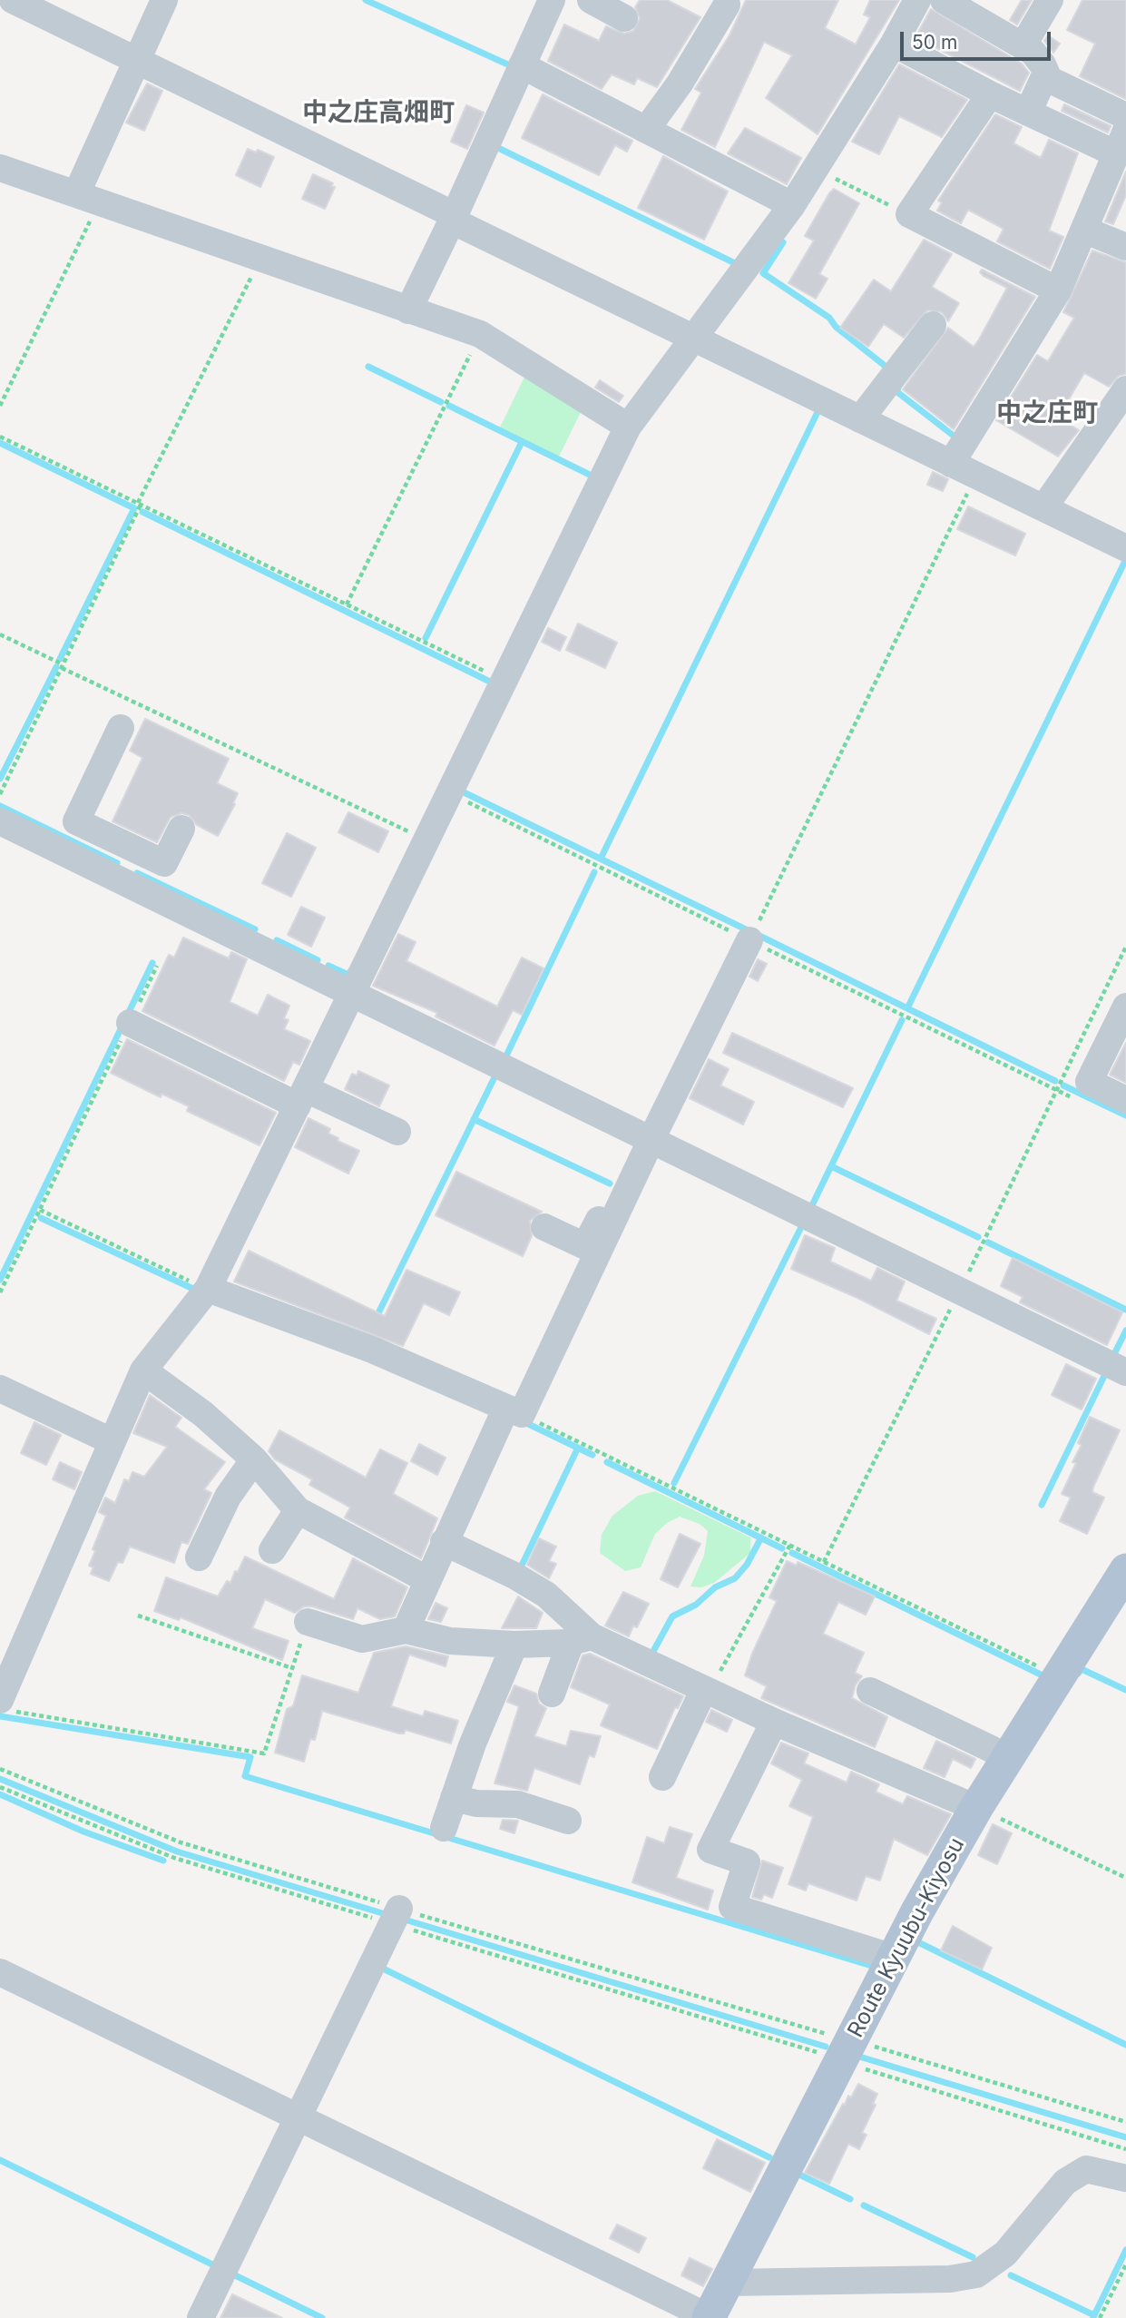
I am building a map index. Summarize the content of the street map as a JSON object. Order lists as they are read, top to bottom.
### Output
{
  "streets": {
    "main road": ["Route Kyuubu-Kiyosu"]
  },
  "districts": ["中之庄高畑町", "中之庄町"],
  "scale_bar": "50 m"
}
